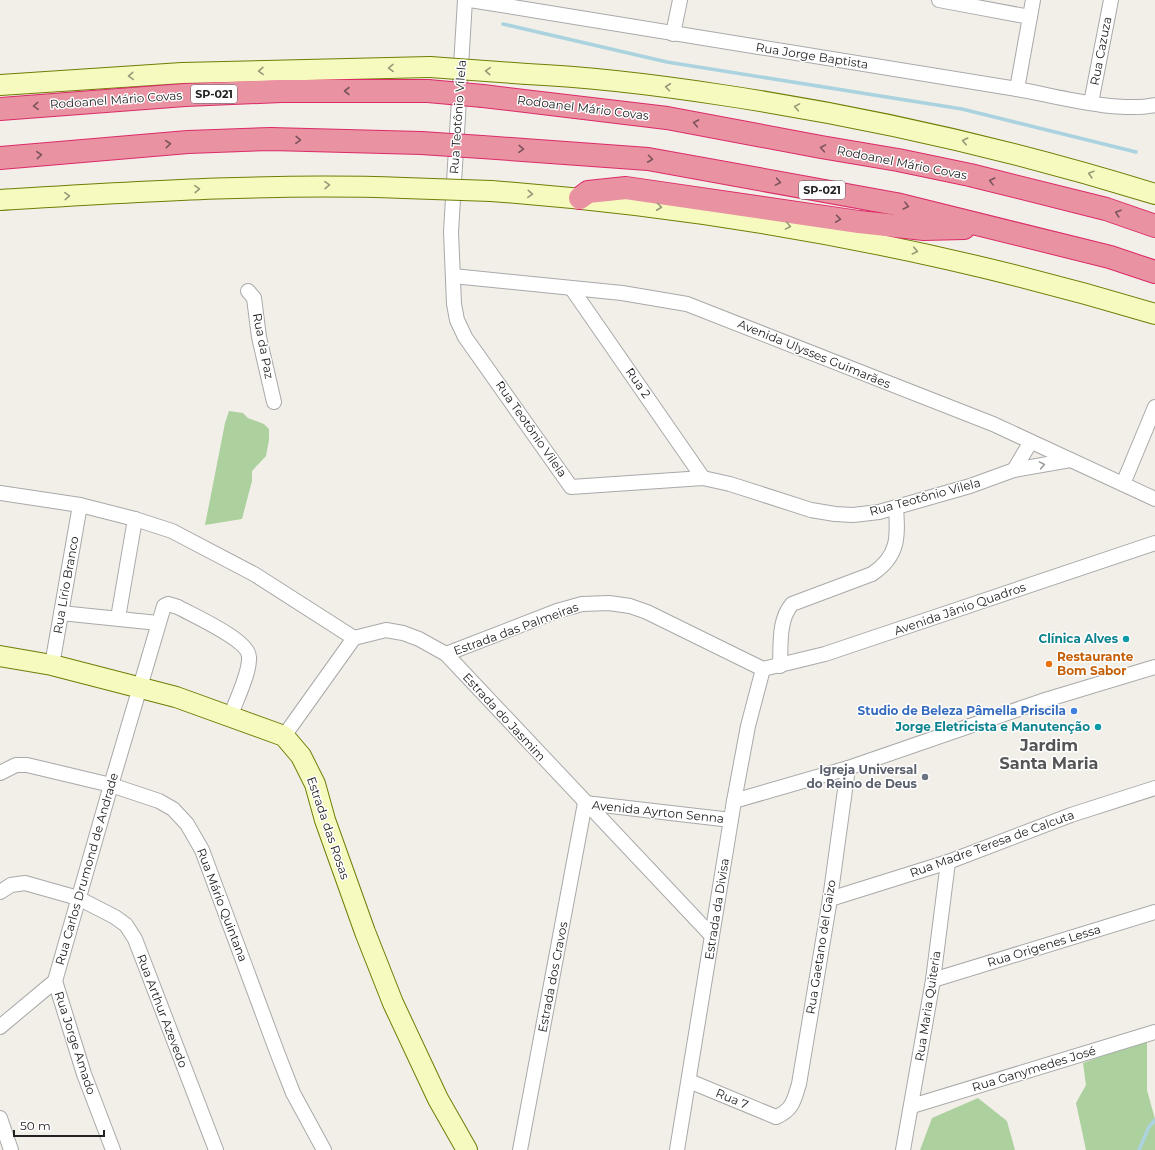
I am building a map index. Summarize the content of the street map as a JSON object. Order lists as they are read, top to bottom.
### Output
{
  "streets": {
    "highway": ["SP-021", "Rodoanel Mário Covas"],
    "main road": ["Estrada das Rosas"],
    "street": [
      "Rua Cazuza",
      "Rua Jorge Baptista",
      "Rua Teotônio Vilela",
      "Rua da Paz",
      "Avenida Ulysses Guimarães",
      "Rua 2",
      "Rua Lírio Branco",
      "Avenida Jânio Quadros",
      "Estrada das Palmeiras",
      "Estrada do Jasmim",
      "Avenida Ayrton Senna",
      "Rua Madre Teresa de Calcuta",
      "Rua Carlos Drumond de Andrade",
      "Rua Mário Quintana",
      "Estrada da Divisa",
      "Rua Origenes Lessa",
      "Rua Gaetano del Gaizo",
      "Estrada dos Cravos",
      "Rua Maria Quiteria",
      "Rua Arthur Azevedo",
      "Rua Jorge Amado",
      "Rua Ganymedes José",
      "Rua 7"
    ]
  },
  "crossings": [
    ["Rua Cazuza", "Rua Jorge Baptista"],
    ["Rua Teotônio Vilela", "Avenida Ulysses Guimarães"],
    ["Rua Teotônio Vilela", "Rua 2"],
    ["Avenida Ulysses Guimarães", "Rua 2"],
    ["Rua Lírio Branco", "Estrada das Rosas"],
    ["Avenida Jânio Quadros", "Estrada das Palmeiras"],
    ["Avenida Jânio Quadros", "Estrada da Divisa"],
    ["Estrada das Palmeiras", "Estrada do Jasmim"],
    ["Estrada das Palmeiras", "Estrada da Divisa"],
    ["Estrada do Jasmim", "Avenida Ayrton Senna"],
    ["Estrada do Jasmim", "Estrada da Divisa"],
    ["Estrada do Jasmim", "Estrada dos Cravos"],
    ["Avenida Ayrton Senna", "Estrada da Divisa"],
    ["Avenida Ayrton Senna", "Rua Gaetano del Gaizo"],
    ["Avenida Ayrton Senna", "Estrada dos Cravos"],
    ["Estrada das Rosas", "Rua Carlos Drumond de Andrade"],
    ["Rua Madre Teresa de Calcuta", "Rua Gaetano del Gaizo"],
    ["Rua Madre Teresa de Calcuta", "Rua Maria Quiteria"],
    ["Rua Carlos Drumond de Andrade", "Rua Mário Quintana"],
    ["Rua Carlos Drumond de Andrade", "Rua Arthur Azevedo"],
    ["Rua Carlos Drumond de Andrade", "Rua Jorge Amado"],
    ["Estrada da Divisa", "Rua 7"],
    ["Rua Origenes Lessa", "Rua Maria Quiteria"],
    ["Rua Gaetano del Gaizo", "Rua 7"],
    ["Rua Maria Quiteria", "Rua Ganymedes José"]
  ],
  "districts": ["Jardim Santa Maria"],
  "places": [
    "Clínica Alves",
    "Restaurante Bom Sabor",
    "Studio de Beleza Pâmella Priscila",
    "Jorge Eletricista e Manutenção",
    "Igreja Universal do Reino de Deus"
  ],
  "scale_bar": "50 m"
}
